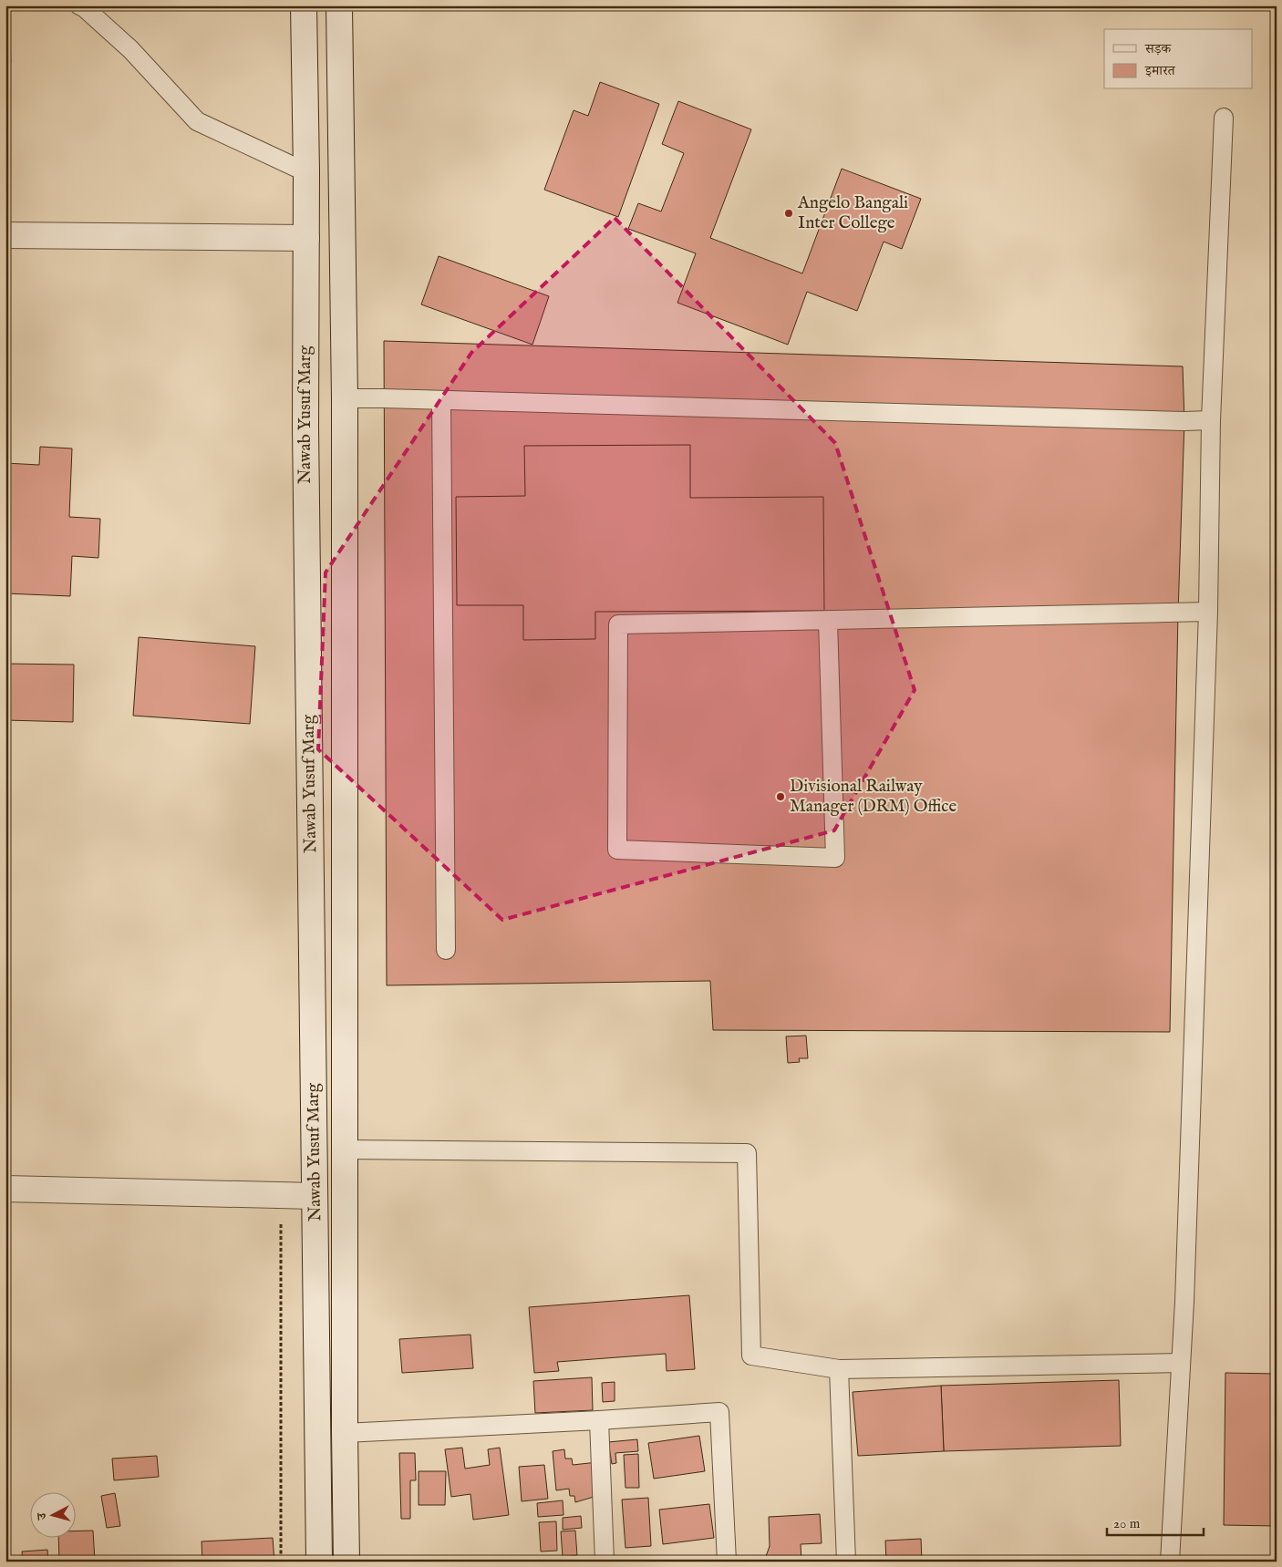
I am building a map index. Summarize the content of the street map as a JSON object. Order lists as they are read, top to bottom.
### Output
{
  "streets": {
    "main road": ["Nawab Yusuf Marg"]
  },
  "places": ["Angelo Bangali Inter College", "Divisional Railway Manager (DRM) Office"],
  "legend": ["सड़क", "इमारत"],
  "scale_bar": "20 m",
  "north": "left"
}
